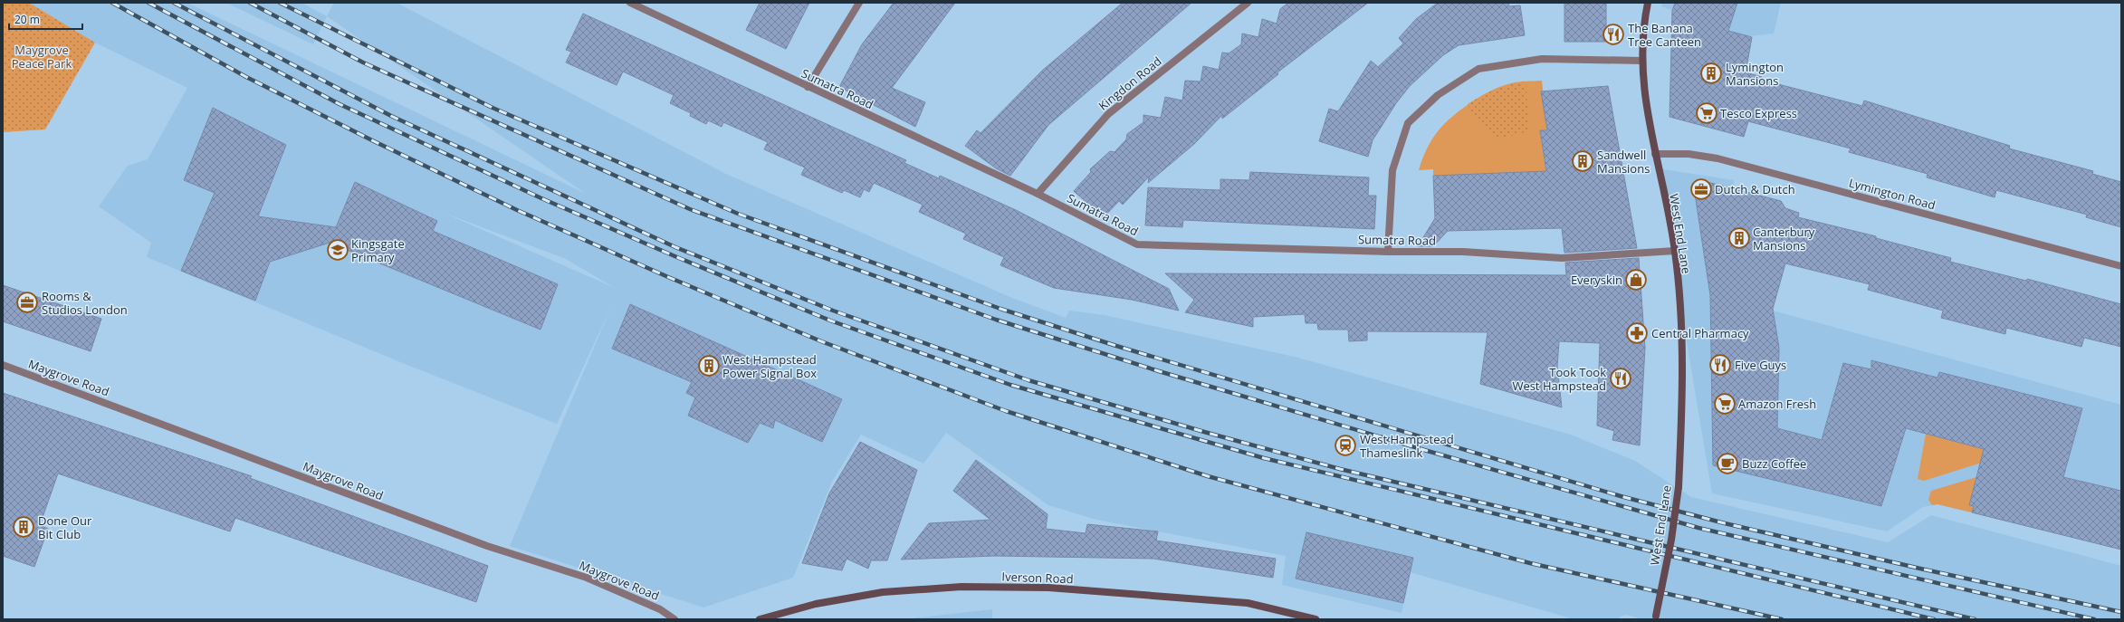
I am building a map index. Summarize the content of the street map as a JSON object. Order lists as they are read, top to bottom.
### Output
{
  "streets": {
    "main road": ["West End Lane", "Iverson Road"],
    "street": [
      "Kingdon Road",
      "Sumatra Road",
      "Lymington Road",
      "Maygrove Road"
    ]
  },
  "crossings": [
    ["Kingdon Road", "Sumatra Road"],
    ["Sumatra Road", "West End Lane"],
    ["Lymington Road", "West End Lane"]
  ],
  "parks": ["Maygrove Peace Park"],
  "places": {
    "restaurant": ["The Banana Tree Canteen", "Five Guys", "Took Took West Hampstead"],
    "building": [
      "Lymington Mansions",
      "Sandwell Mansions",
      "Canterbury Mansions",
      "West Hampstead Power Signal Box",
      "Done Our Bit Club"
    ],
    "supermarket": ["Tesco Express", "Amazon Fresh"],
    "office": ["Dutch & Dutch", "Rooms & Studios London"],
    "school or university": ["Kingsgate Primary"],
    "shop": ["Everyskin"],
    "pharmacy": ["Central Pharmacy"],
    "station": ["West Hampstead Thameslink"],
    "cafe": ["Buzz Coffee"]
  },
  "scale_bar": "20 m"
}
